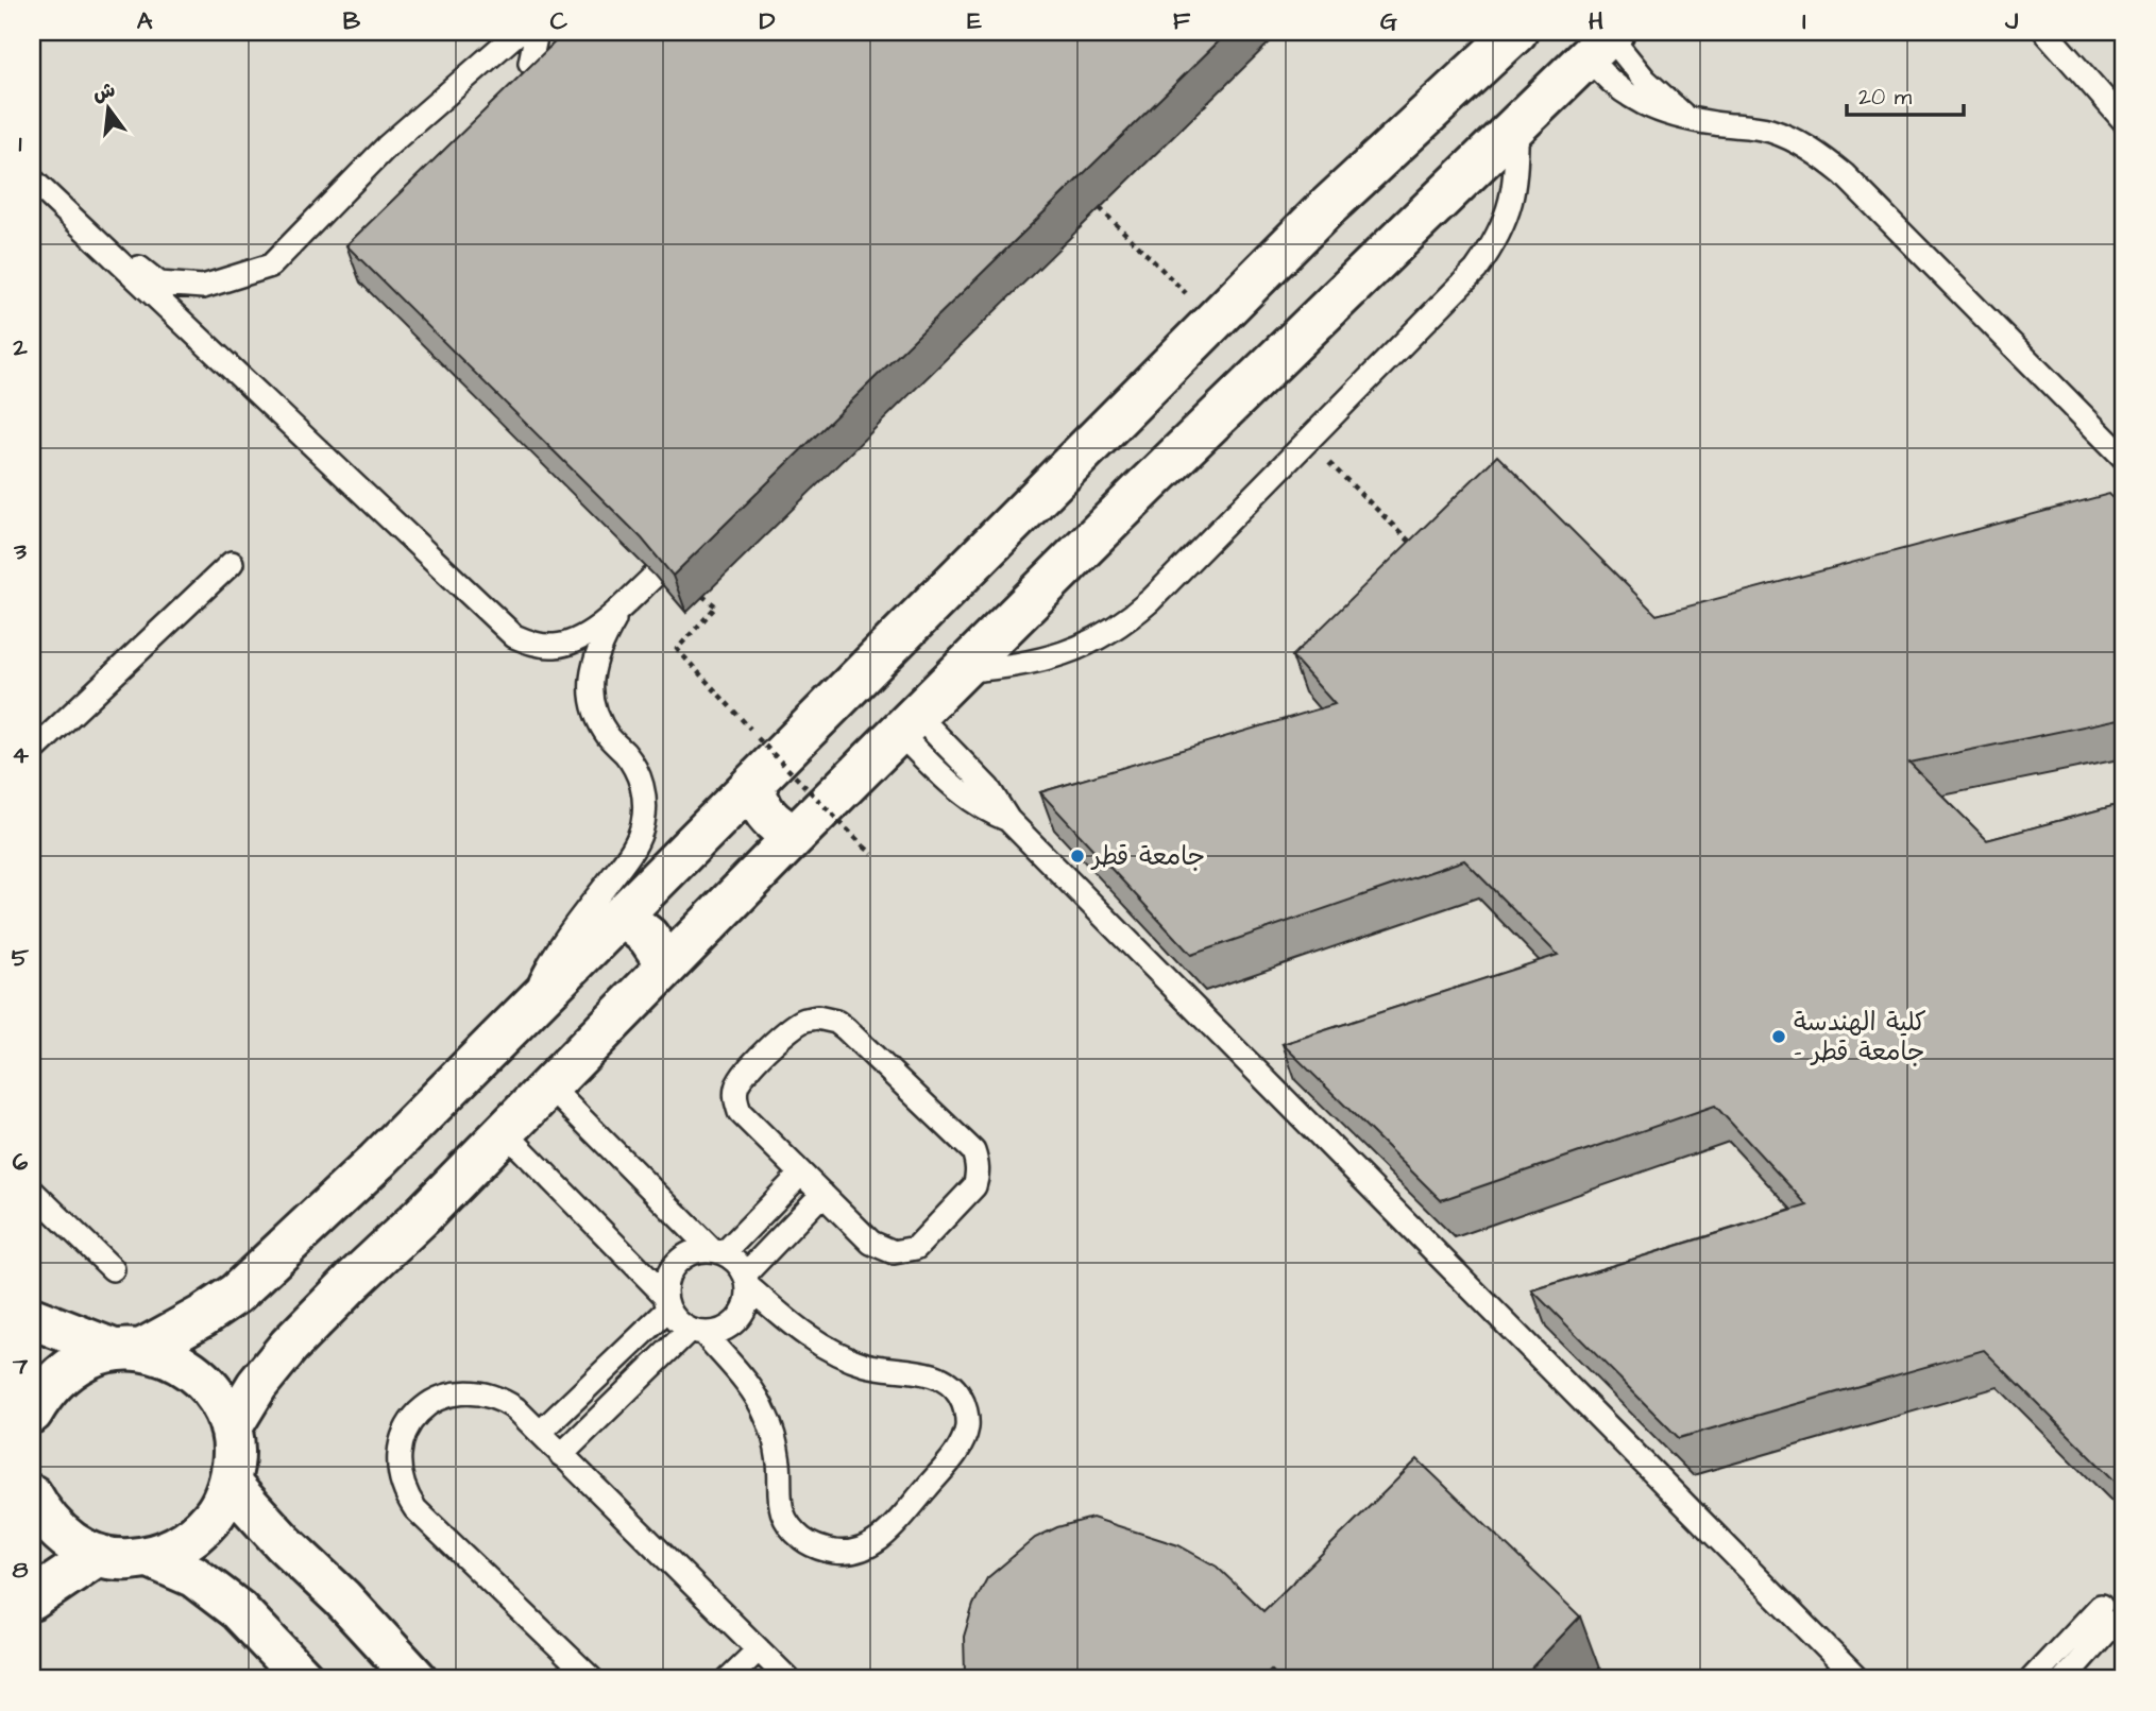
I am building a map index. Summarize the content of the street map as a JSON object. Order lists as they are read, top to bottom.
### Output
{
  "places": ["جامعة قطر", "كلية الهندسة - جامعة قطر"],
  "scale_bar": "20 m",
  "north": "top",
  "grid": {
    "columns": [
      "A",
      "B",
      "C",
      "D",
      "E",
      "F",
      "G",
      "H",
      "I",
      "J"
    ],
    "rows": [
      "1",
      "2",
      "3",
      "4",
      "5",
      "6",
      "7",
      "8"
    ]
  }
}
